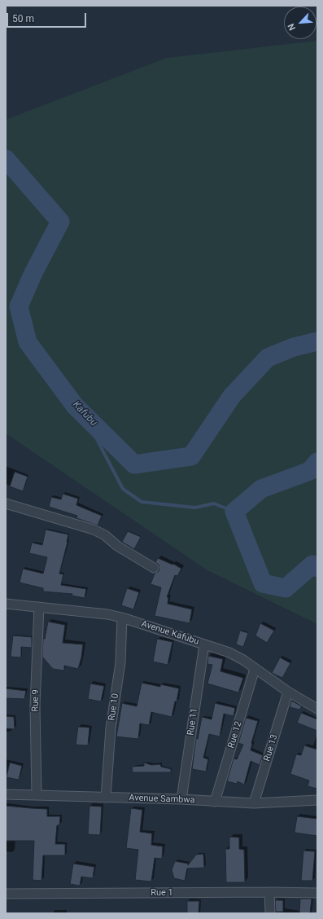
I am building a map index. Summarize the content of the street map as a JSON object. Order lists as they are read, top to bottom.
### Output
{
  "streets": {
    "street": [
      "Avenue Kafubu",
      "Rue 9",
      "Rue 10",
      "Rue 11",
      "Rue 12",
      "Rue 13",
      "Avenue Sambwa",
      "Rue 1"
    ]
  },
  "crossings": [
    ["Avenue Kafubu", "Rue 9"],
    ["Avenue Kafubu", "Rue 10"],
    ["Avenue Kafubu", "Rue 11"],
    ["Avenue Kafubu", "Rue 12"],
    ["Avenue Kafubu", "Rue 13"],
    ["Rue 9", "Avenue Sambwa"],
    ["Rue 10", "Avenue Sambwa"],
    ["Rue 11", "Avenue Sambwa"],
    ["Rue 12", "Avenue Sambwa"],
    ["Rue 13", "Avenue Sambwa"]
  ],
  "water": ["Kafubu"],
  "scale_bar": "50 m",
  "north": "bottom left"
}
